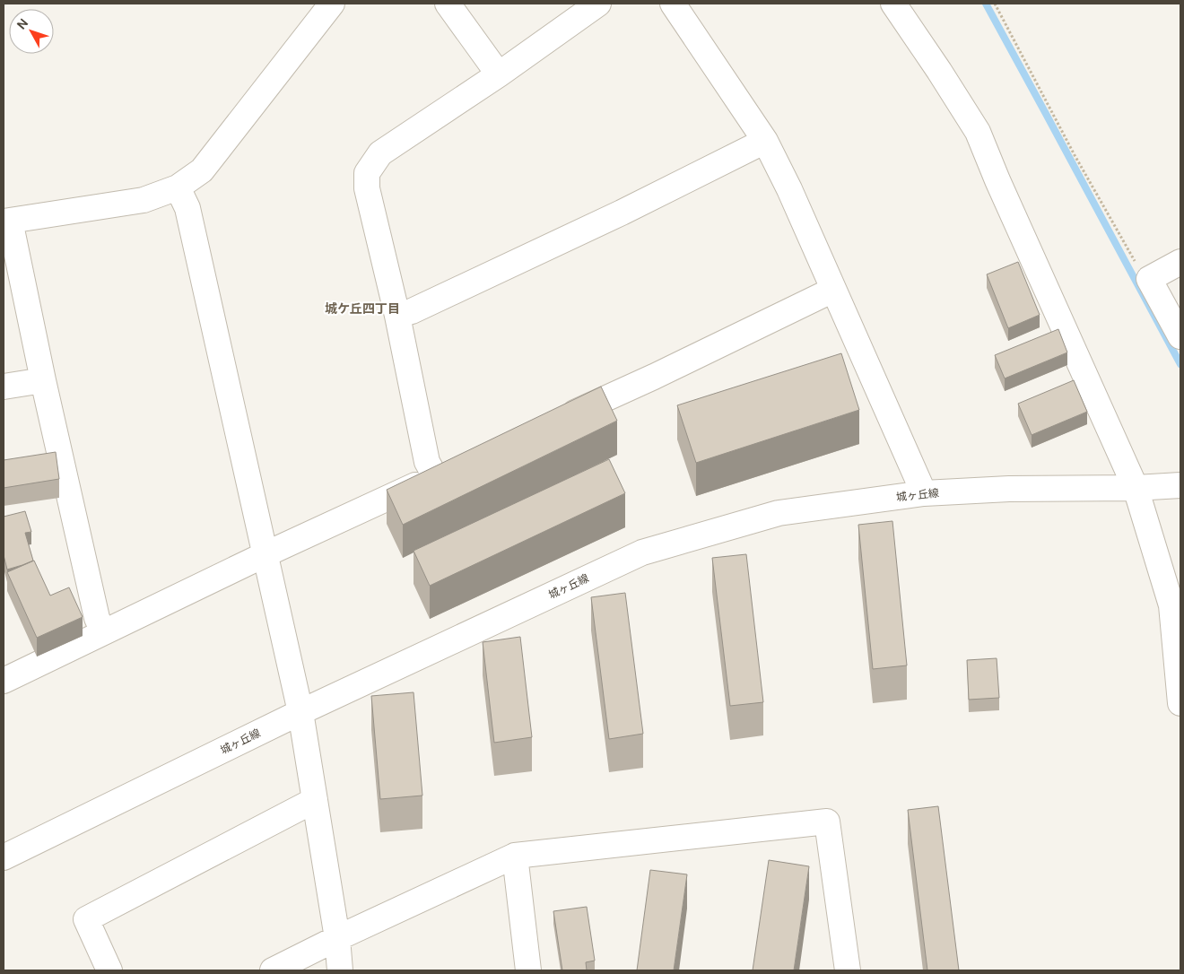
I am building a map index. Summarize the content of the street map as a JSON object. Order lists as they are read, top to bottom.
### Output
{
  "streets": {
    "street": ["城ヶ丘線"]
  },
  "districts": ["城ケ丘四丁目"],
  "north": "top left"
}
